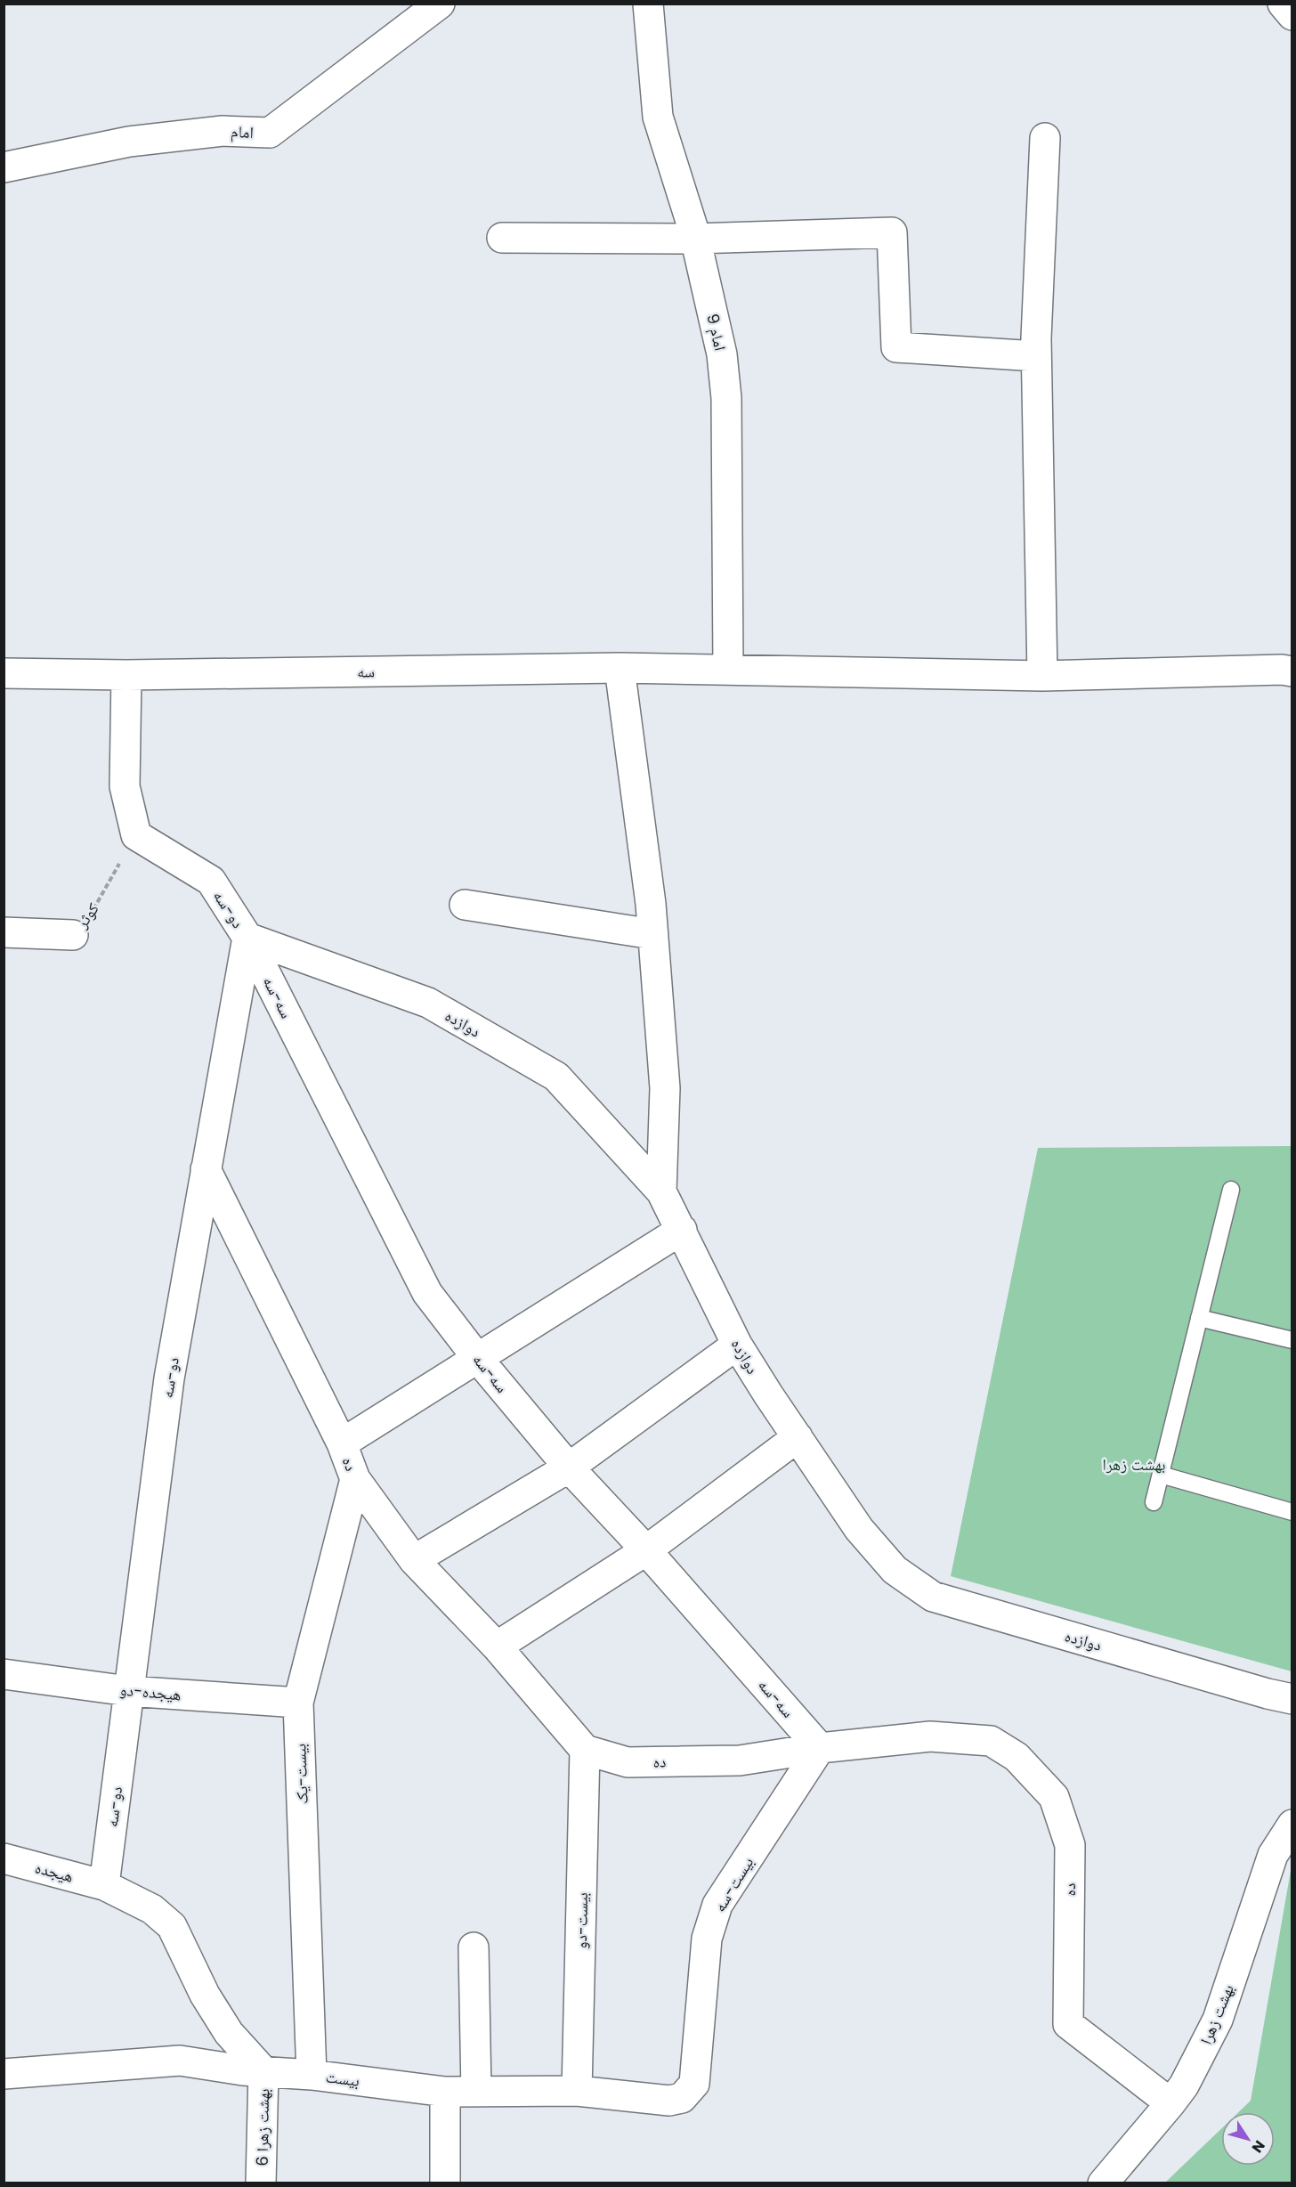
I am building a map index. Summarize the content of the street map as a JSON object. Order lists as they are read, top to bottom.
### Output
{
  "streets": {
    "street": [
      "امام",
      "امام 9",
      "سه",
      "دو-سه",
      "کوثر",
      "سه-سه",
      "دوازده",
      "ده",
      "هیجده-دو",
      "بیست-یک",
      "هیجده",
      "بیست-سه",
      "بیست-دو",
      "بهشت زهرا",
      "بیست",
      "بهشت زهرا 6"
    ]
  },
  "crossings": [
    ["امام 9", "سه"],
    ["دو-سه", "کوثر"],
    ["دو-سه", "سه-سه"],
    ["دو-سه", "دوازده"],
    ["دو-سه", "ده"],
    ["دو-سه", "هیجده-دو"],
    ["دو-سه", "هیجده"],
    ["سه-سه", "دوازده"],
    ["سه-سه", "ده"],
    ["سه-سه", "بیست-سه"],
    ["ده", "بیست-یک"],
    ["ده", "بیست-سه"],
    ["ده", "بیست-دو"],
    ["ده", "بهشت زهرا"],
    ["هیجده-دو", "بیست-یک"],
    ["بیست-یک", "بیست"],
    ["بیست-سه", "بیست"],
    ["بیست-دو", "بیست"],
    ["بیست", "بهشت زهرا 6"]
  ],
  "parks": ["بهشت زهرا"],
  "north": "bottom right"
}
